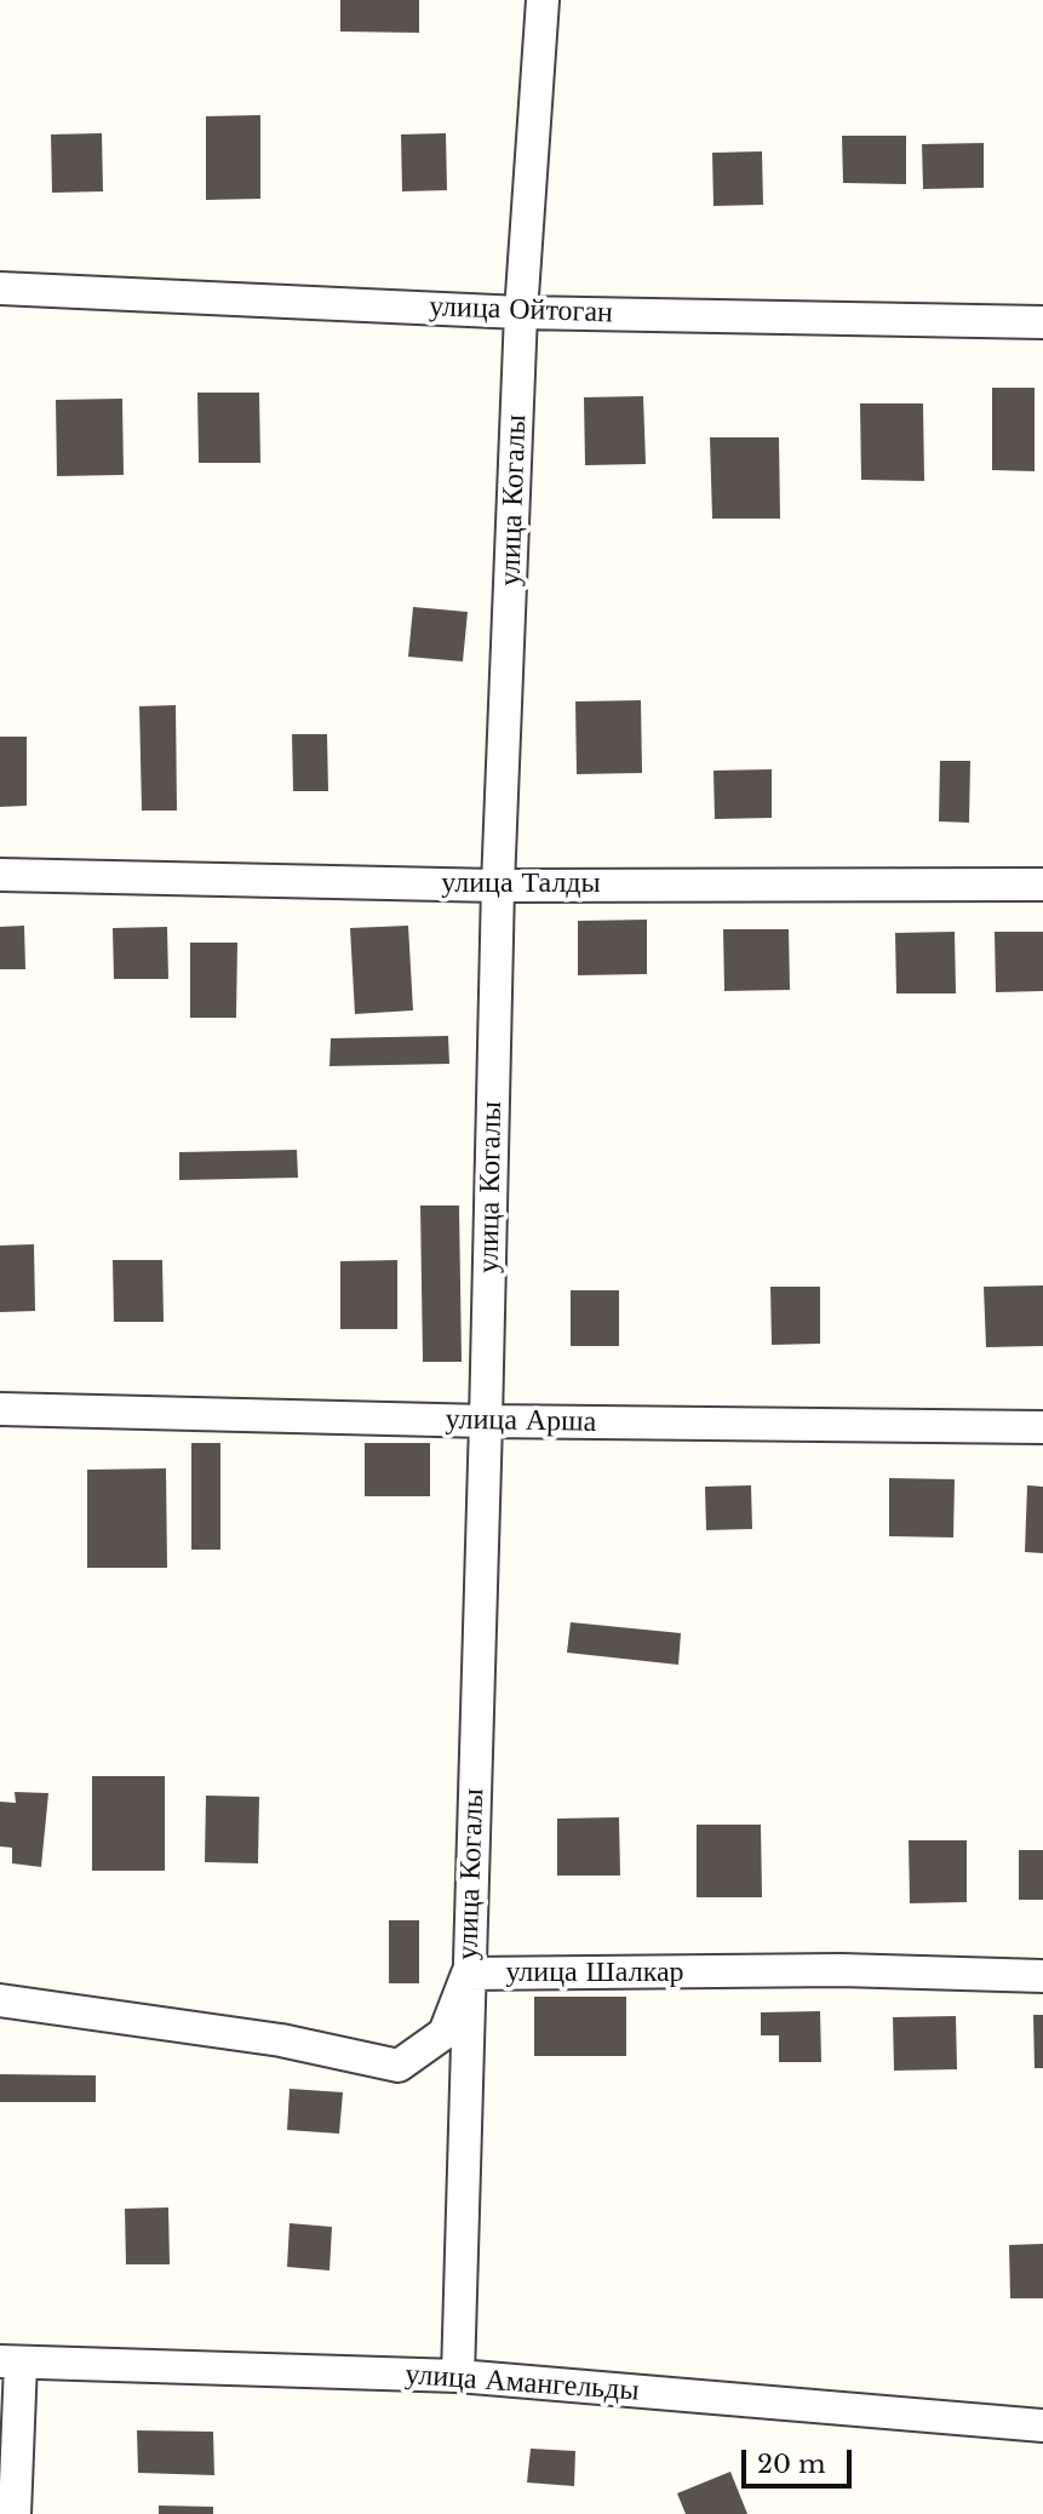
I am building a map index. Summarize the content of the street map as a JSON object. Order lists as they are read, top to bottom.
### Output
{
  "streets": {
    "street": [
      "улица Ойтоган",
      "улица Когалы",
      "улица Талды",
      "улица Арша",
      "улица Шалкар",
      "улица Амангельды"
    ]
  },
  "crossings": [
    ["улица Ойтоган", "улица Когалы"],
    ["улица Когалы", "улица Талды"],
    ["улица Когалы", "улица Арша"],
    ["улица Когалы", "улица Шалкар"],
    ["улица Когалы", "улица Амангельды"]
  ],
  "scale_bar": "20 m"
}
